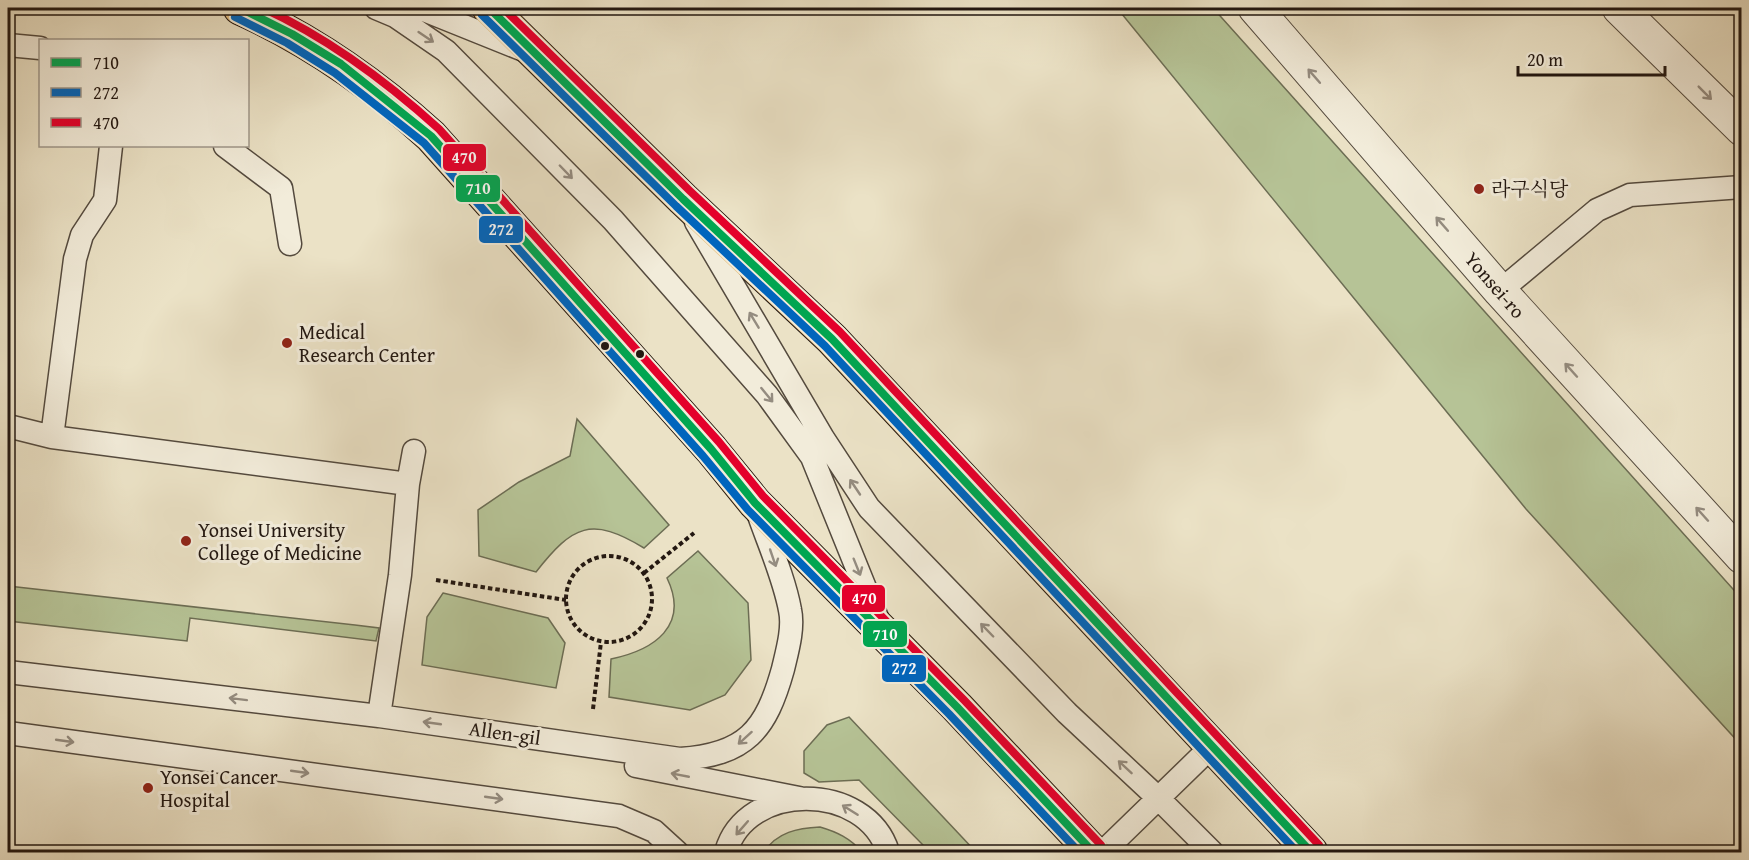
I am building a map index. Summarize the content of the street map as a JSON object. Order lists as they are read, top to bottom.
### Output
{
  "streets": {
    "street": ["Yonsei-ro"],
    "lane": ["Allen-gil"]
  },
  "one_way": ["Yonsei-ro"],
  "places": [
    "라구식당",
    "Medical Research Center",
    "Yonsei University College of Medicine",
    "Yonsei Cancer Hospital"
  ],
  "lines": ["transit line 710", "transit line 470", "transit line 272"],
  "legend": ["710", "272", "470"],
  "scale_bar": "20 m"
}
